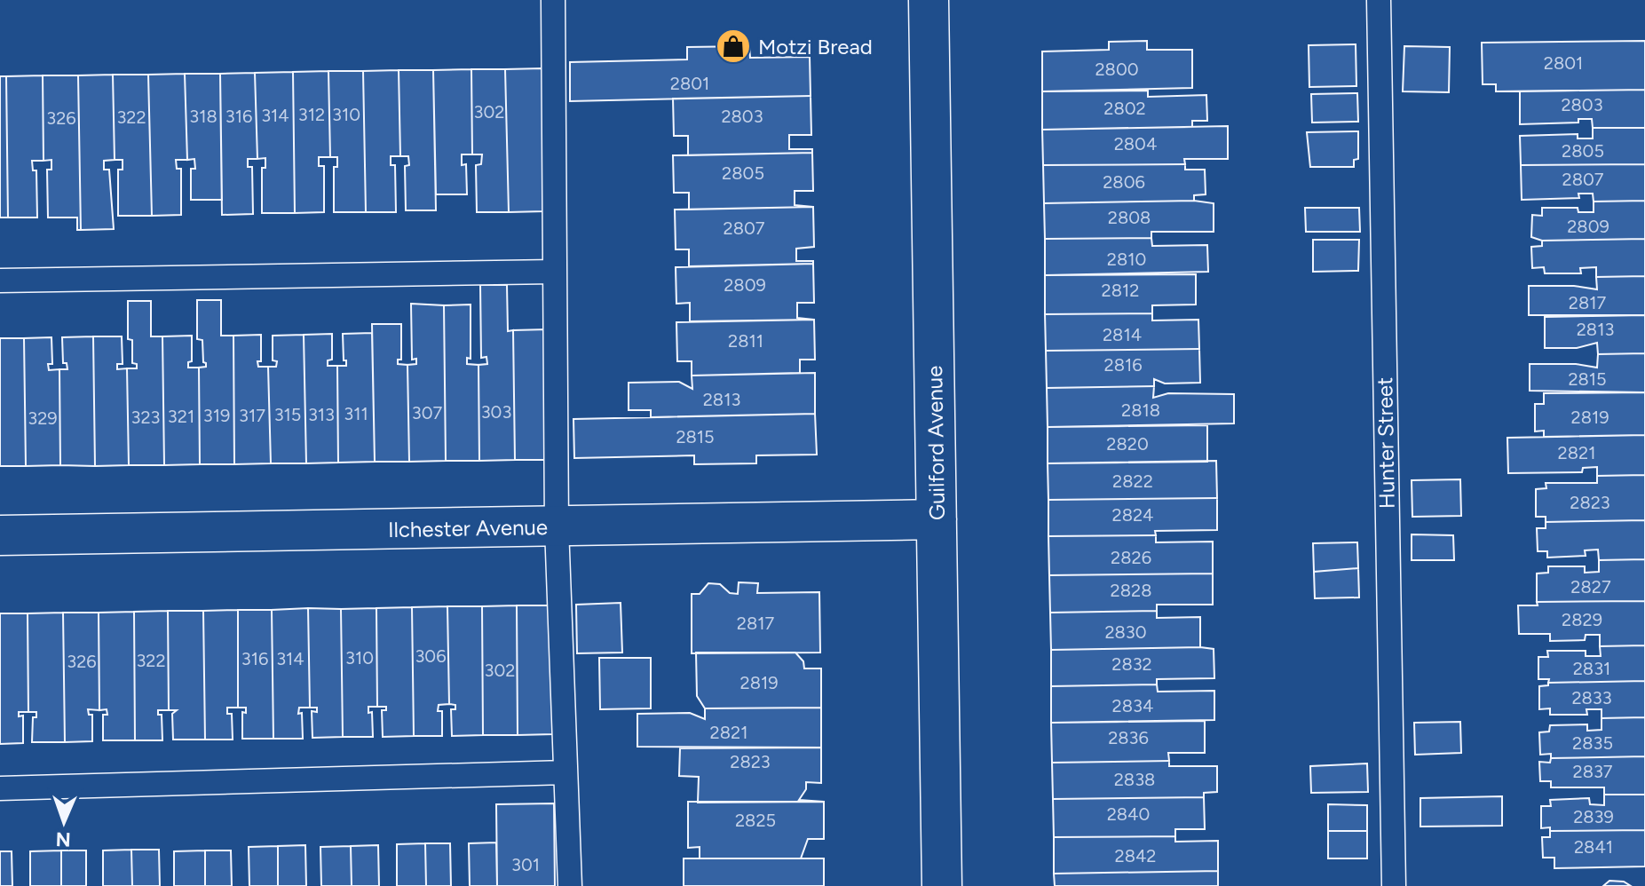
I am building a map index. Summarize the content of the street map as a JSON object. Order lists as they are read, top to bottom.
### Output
{
  "streets": {
    "street": ["Guilford Avenue", "Ilchester Avenue"],
    "lane": ["Hunter Street"]
  },
  "crossings": [
    ["Guilford Avenue", "Ilchester Avenue"]
  ],
  "places": {
    "shop": ["Motzi Bread"]
  },
  "house_numbers": [
    "2801",
    "2800",
    "2801",
    "2803",
    "2802",
    "302",
    "312",
    "310",
    "314",
    "318",
    "316",
    "2803",
    "322",
    "326",
    "2804",
    "2805",
    "2805",
    "2807",
    "2806",
    "2808",
    "2809",
    "2807",
    "2810",
    "2809",
    "2812",
    "2817",
    "2813",
    "2814",
    "2811",
    "2816",
    "2815",
    "2813",
    "2818",
    "303",
    "307",
    "311",
    "315",
    "313",
    "319",
    "317",
    "321",
    "323",
    "2819",
    "329",
    "2815",
    "2820",
    "2821",
    "2822",
    "2823",
    "2824",
    "2826",
    "2827",
    "2828",
    "2829",
    "2817",
    "2830",
    "306",
    "310",
    "316",
    "314",
    "322",
    "326",
    "2832",
    "2831",
    "302",
    "2819",
    "2833",
    "2834",
    "2821",
    "2836",
    "2835",
    "2823",
    "2837",
    "2838",
    "2840",
    "2839",
    "2825",
    "2841",
    "2842",
    "301"
  ],
  "north": "bottom"
}
